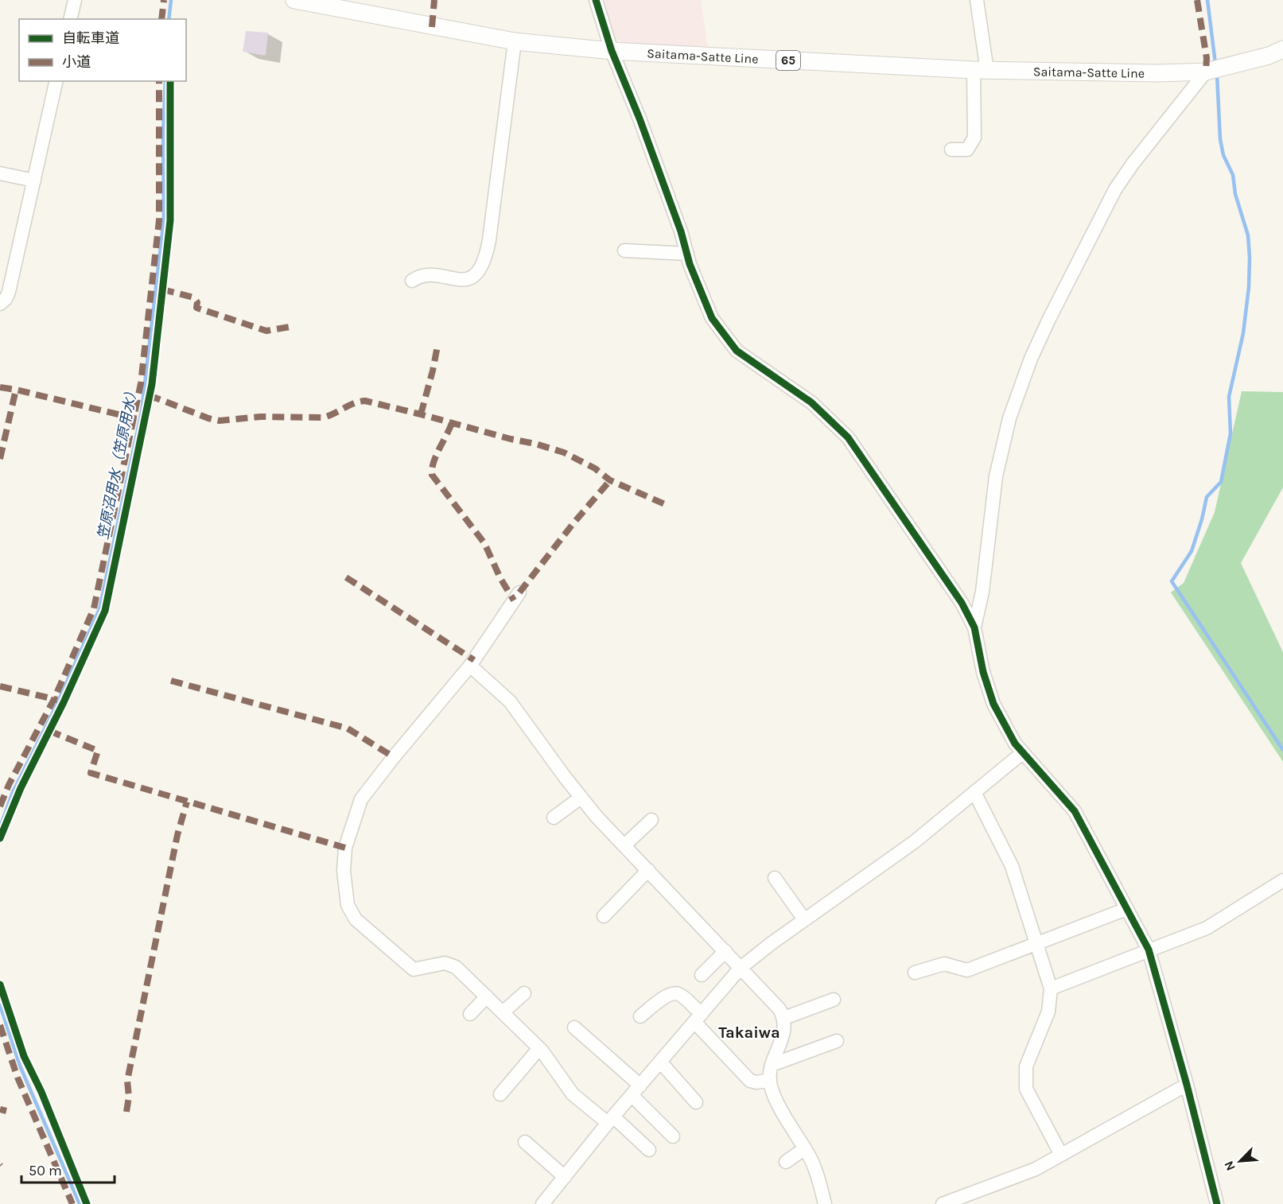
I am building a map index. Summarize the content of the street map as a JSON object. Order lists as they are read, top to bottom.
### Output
{
  "streets": {
    "main road": ["Saitama-Satte Line", "65"]
  },
  "districts": ["Takaiwa"],
  "water": ["笠原沼用水（笠原用水）"],
  "legend": ["自転車道", "小道"],
  "scale_bar": "50 m",
  "north": "bottom left"
}
